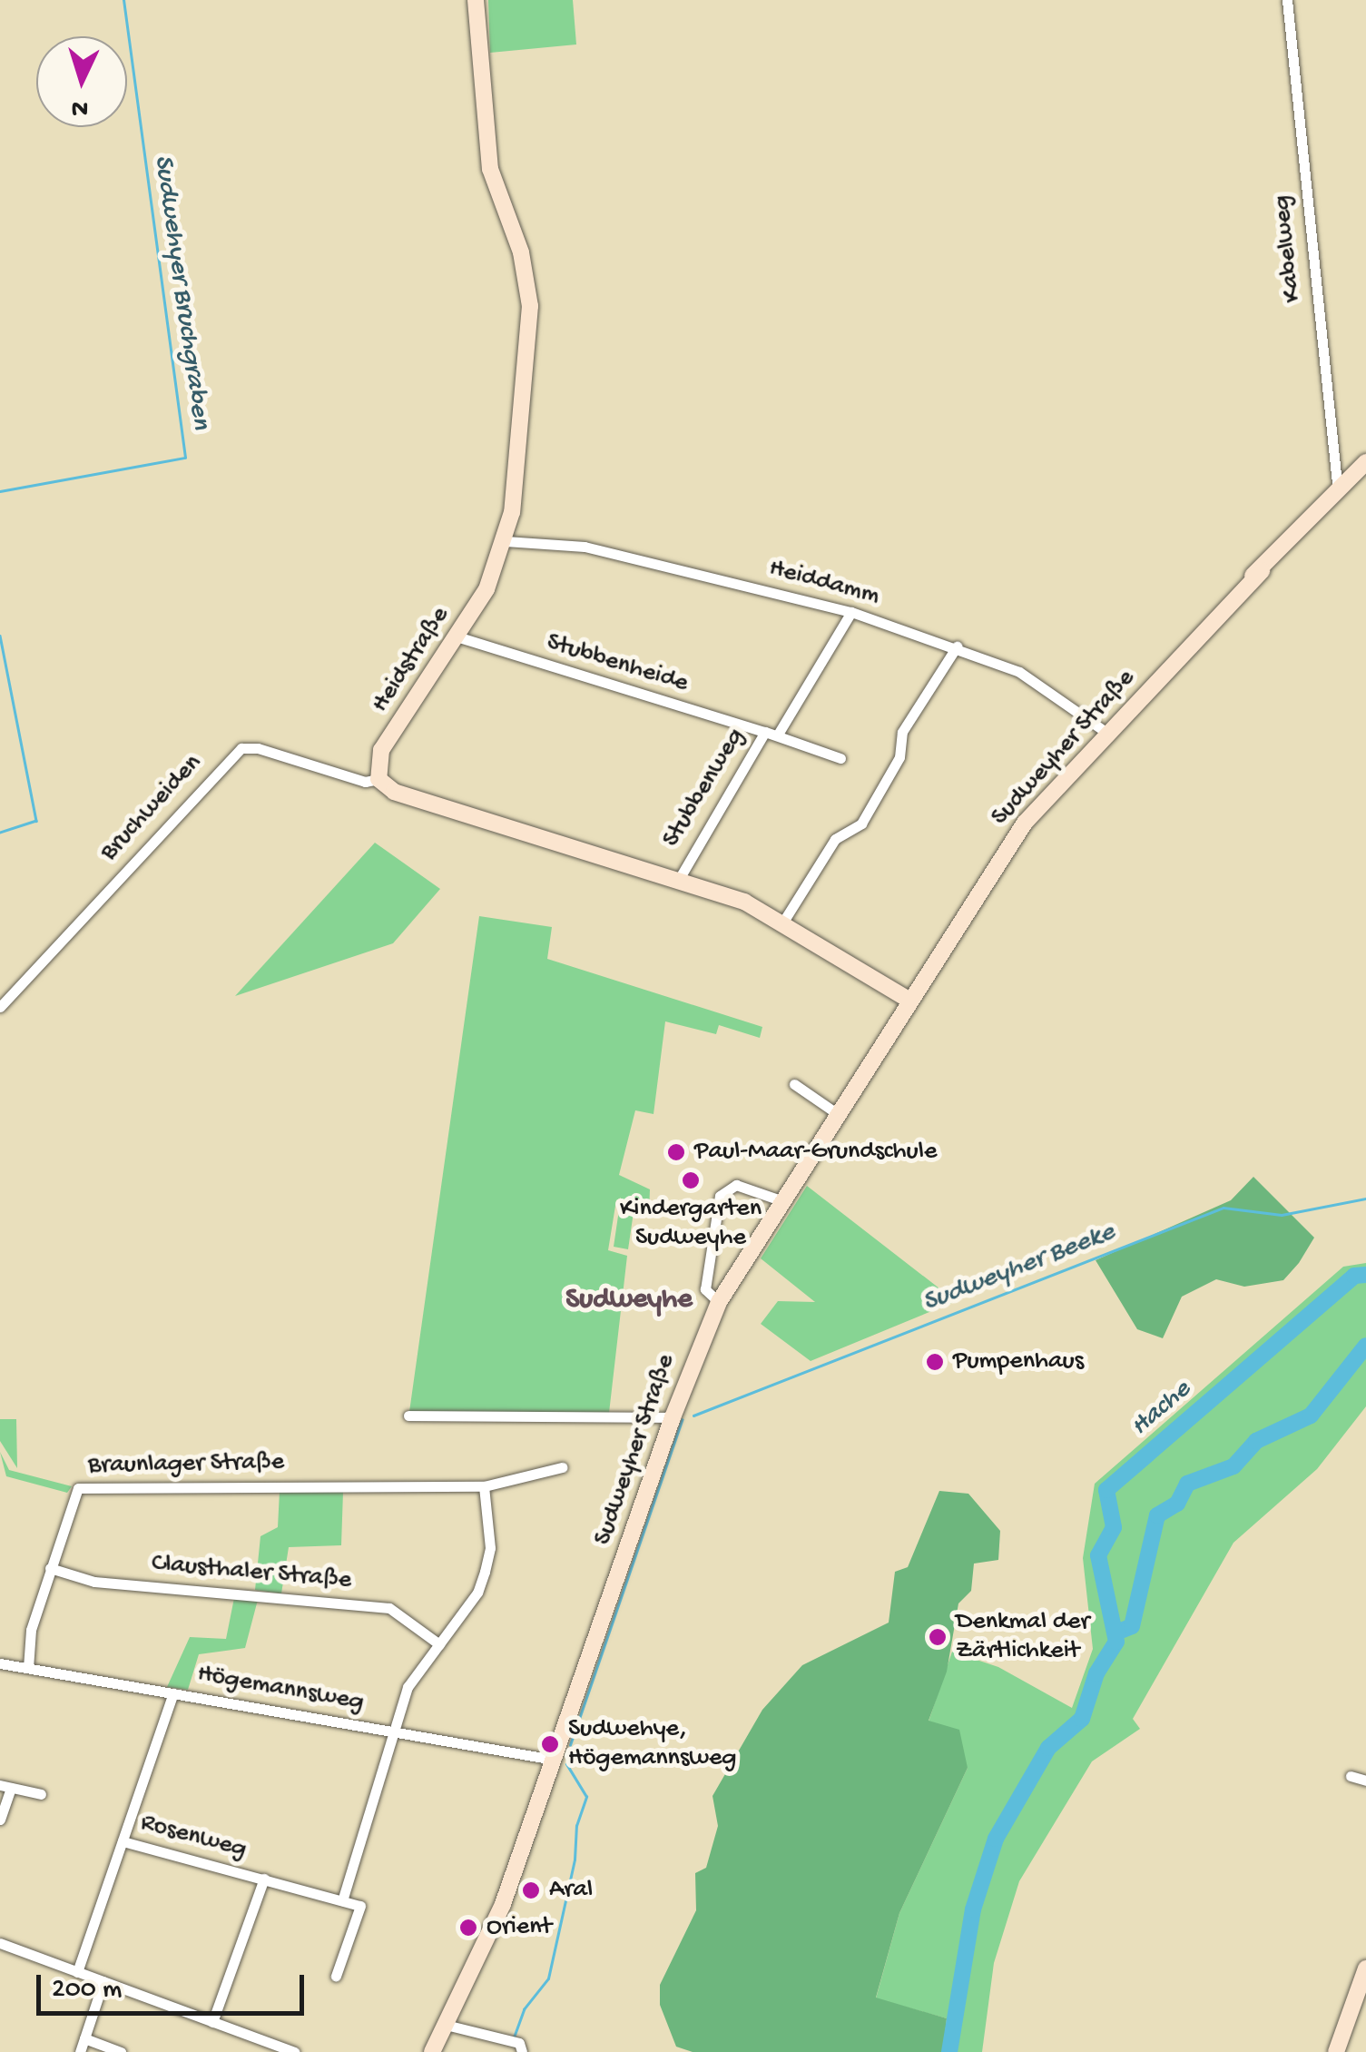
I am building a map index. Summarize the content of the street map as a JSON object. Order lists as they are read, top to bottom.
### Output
{
  "streets": {
    "main road": ["Heidstraße", "Sudweyher Straße"],
    "street": [
      "Kabelweg",
      "Heiddamm",
      "Stubbenheide",
      "Stubbenweg",
      "Bruchweiden",
      "Braunlager Straße",
      "Clausthaler Straße",
      "Högemannsweg",
      "Rosenweg"
    ]
  },
  "crossings": [
    ["Kabelweg", "Sudweyher Straße"],
    ["Heiddamm", "Heidstraße"],
    ["Heiddamm", "Sudweyher Straße"],
    ["Heiddamm", "Stubbenweg"],
    ["Heidstraße", "Stubbenheide"],
    ["Heidstraße", "Bruchweiden"],
    ["Stubbenheide", "Stubbenweg"],
    ["Sudweyher Straße", "Högemannsweg"],
    ["Braunlager Straße", "Clausthaler Straße"],
    ["Braunlager Straße", "Högemannsweg"]
  ],
  "districts": ["Sudweyhe"],
  "water": ["Sudwehyer Bruchgraben", "Sudweyher Beeke", "Hache"],
  "places": [
    "Paul-Maar-Grundschule",
    "Kindergarten Sudweyhe",
    "Pumpenhaus",
    "Denkmal der Zärtlichkeit",
    "Sudwehye, Högemannsweg",
    "Aral",
    "Orient"
  ],
  "scale_bar": "200 m",
  "north": "bottom"
}
